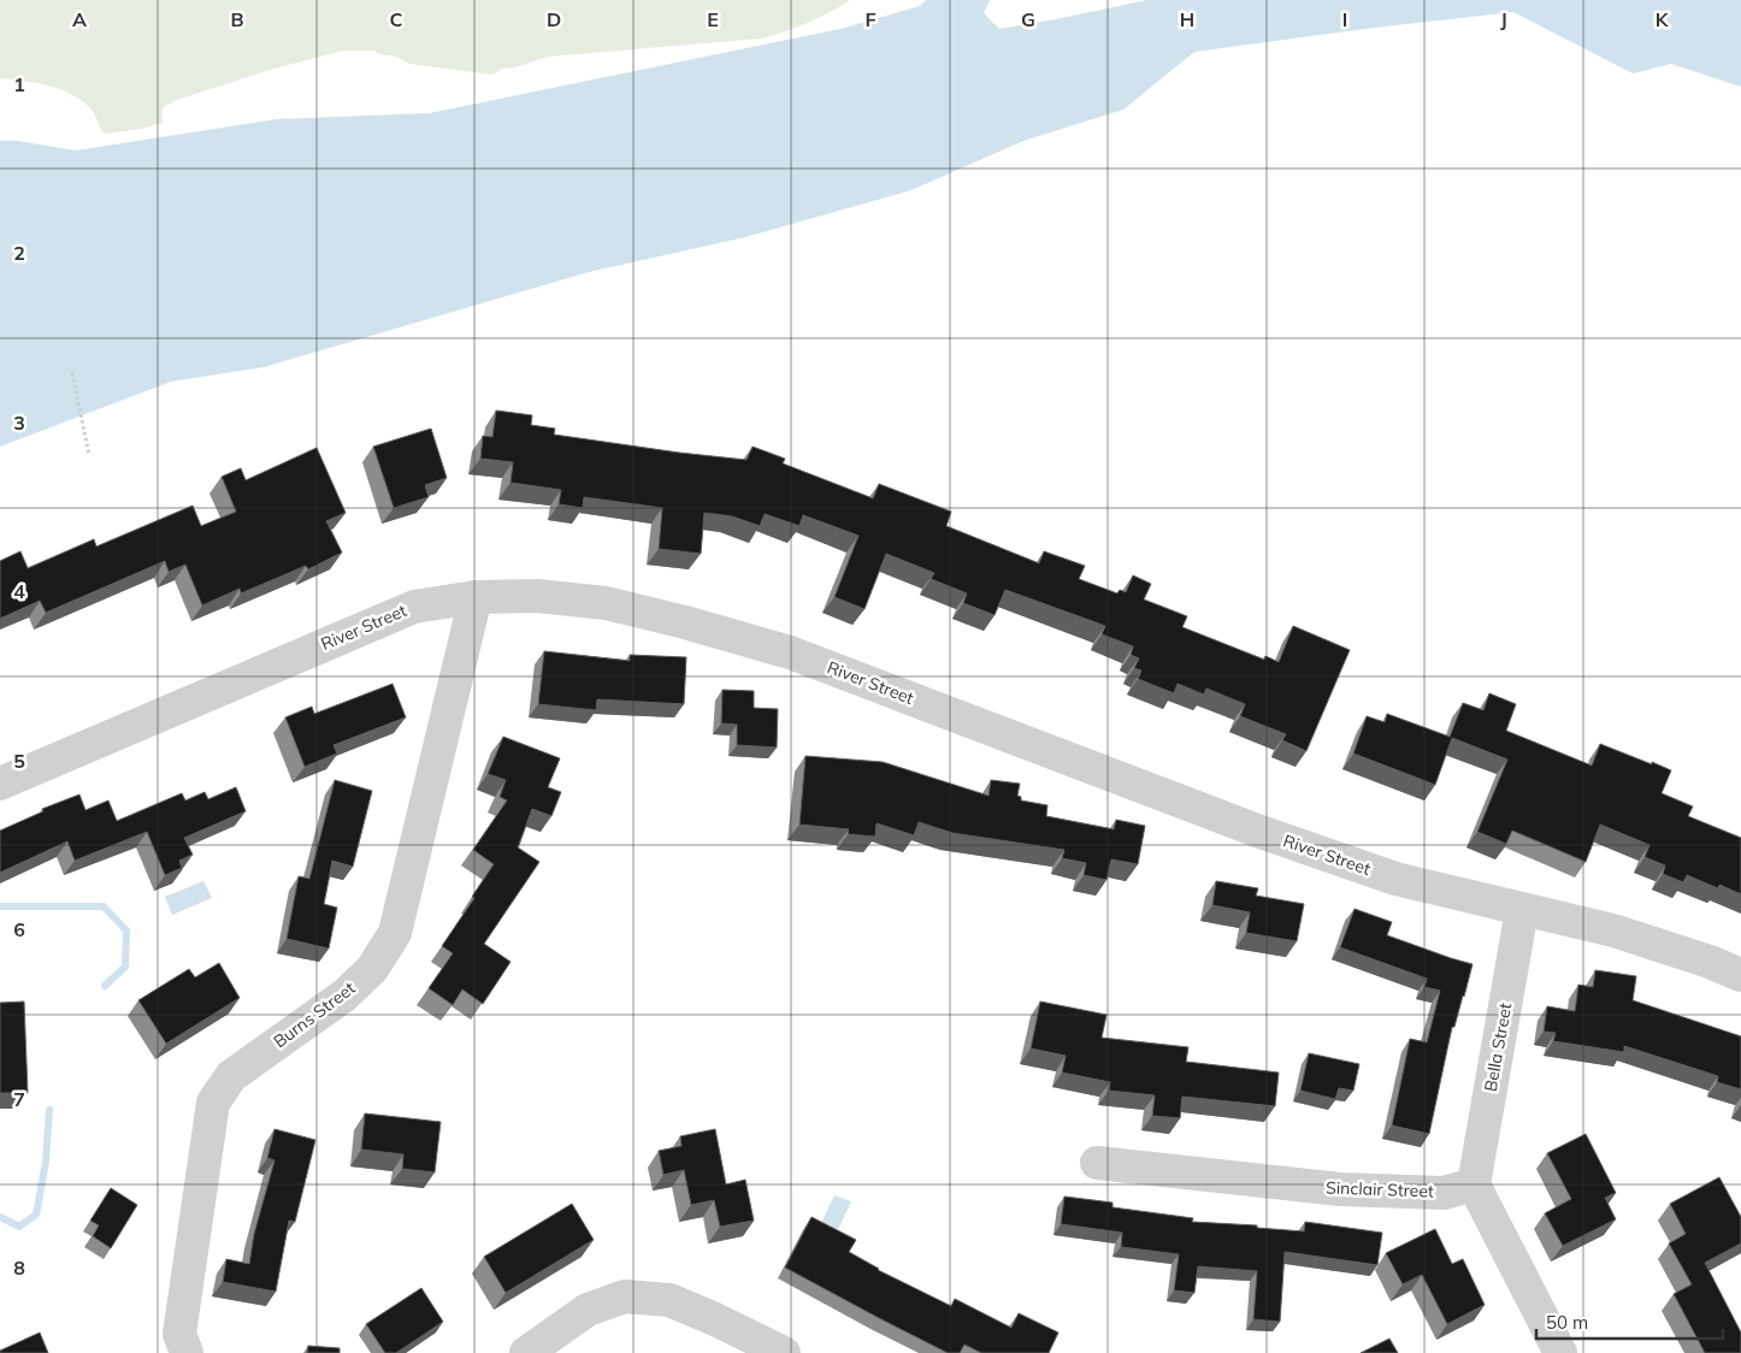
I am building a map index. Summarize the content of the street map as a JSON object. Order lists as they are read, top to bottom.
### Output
{
  "streets": {
    "street": [
      "River Street",
      "Burns Street",
      "Bella Street",
      "Sinclair Street"
    ]
  },
  "crossings": [
    ["River Street", "Burns Street"],
    ["River Street", "Bella Street"],
    ["Bella Street", "Sinclair Street"]
  ],
  "scale_bar": "50 m",
  "grid": {
    "columns": [
      "A",
      "B",
      "C",
      "D",
      "E",
      "F",
      "G",
      "H",
      "I",
      "J",
      "K"
    ],
    "rows": [
      "1",
      "2",
      "3",
      "4",
      "5",
      "6",
      "7",
      "8"
    ]
  }
}
